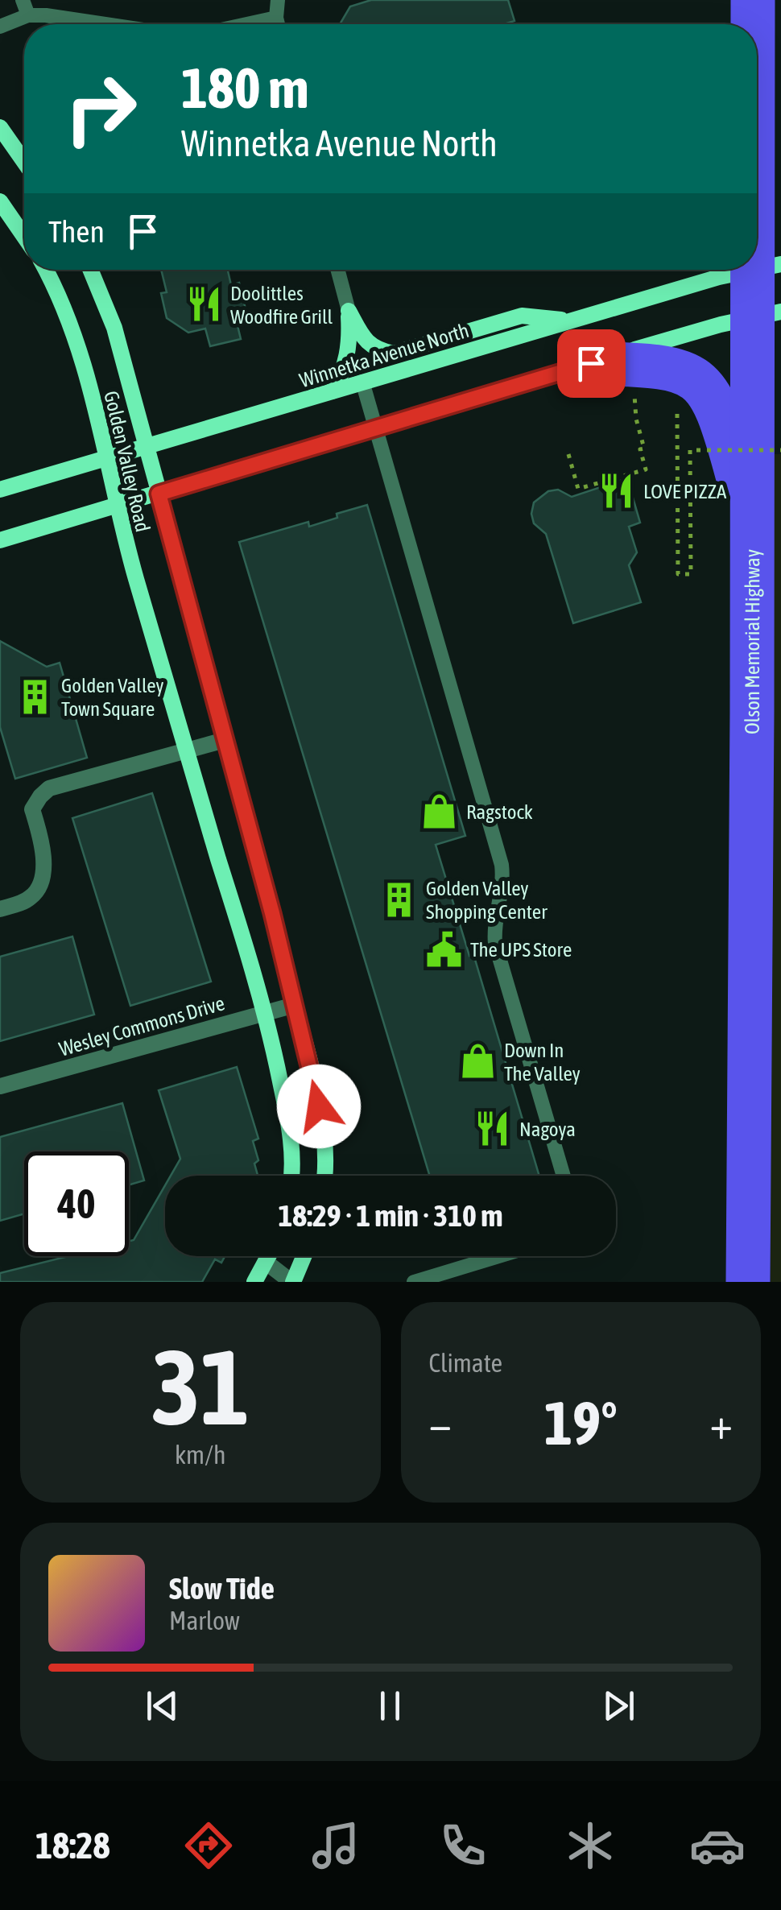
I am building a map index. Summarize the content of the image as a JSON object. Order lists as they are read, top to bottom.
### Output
{
  "streets": {
    "highway": ["Olson Memorial Highway"],
    "street": ["Winnetka Avenue North", "Golden Valley Road", "Wesley Commons Drive"]
  },
  "crossings": [
    ["Winnetka Avenue North", "Golden Valley Road"],
    ["Golden Valley Road", "Wesley Commons Drive"]
  ],
  "places": {
    "restaurant": ["Doolittles Woodfire Grill", "LOVE PIZZA", "Nagoya"],
    "building": ["Golden Valley Town Square", "Golden Valley Shopping Center"],
    "shop": ["Ragstock", "Down In The Valley"],
    "public building": ["The UPS Store"]
  },
  "page": {
    "turn": ["180 m", "Winnetka Avenue North"],
    "then": "Then",
    "limit": "40",
    "trip": "18:29 · 1 min · 310 m",
    "tile": [
      ["31", "km/h"],
      "Climate"
    ],
    "heat": ["−", "19°", "+"],
    "song": ["Slow Tide", "Marlow"],
    "tabs": "18:28"
  }
}
